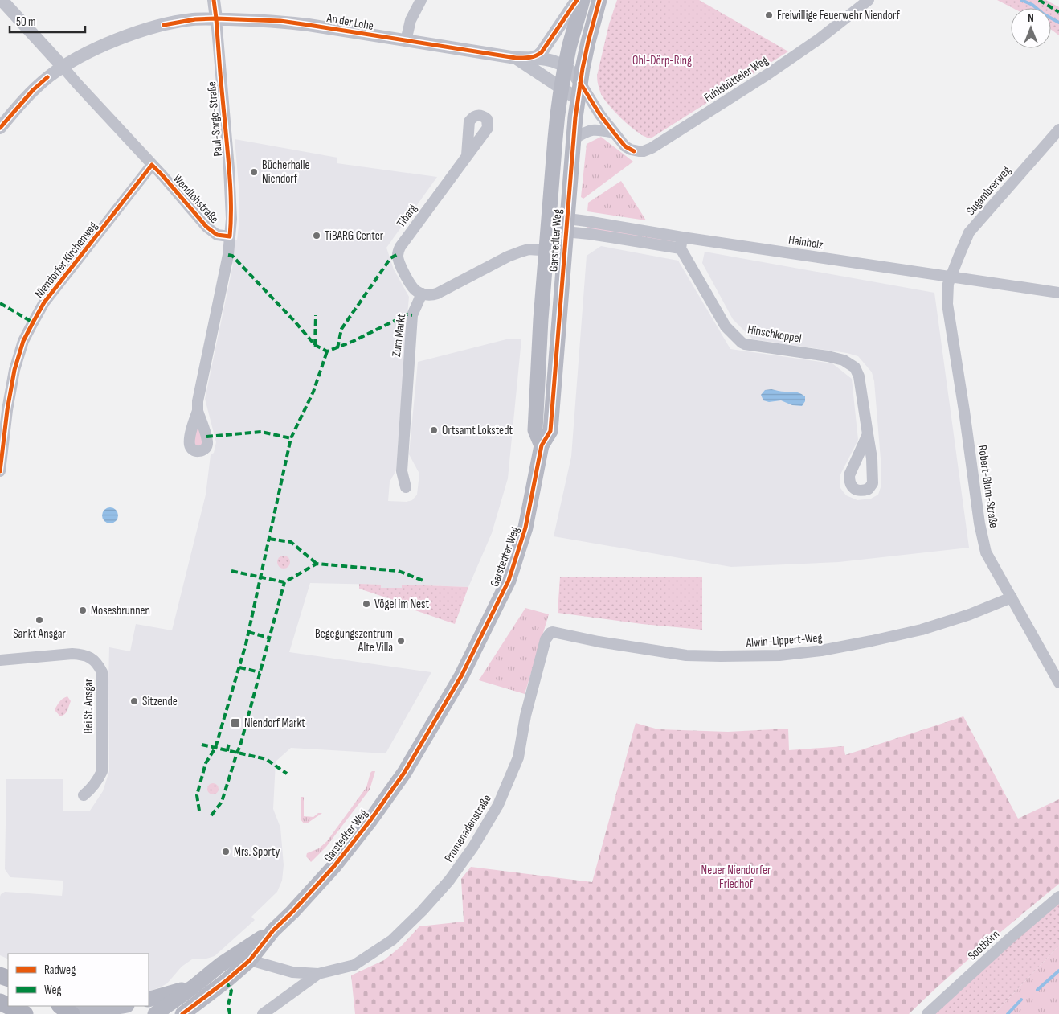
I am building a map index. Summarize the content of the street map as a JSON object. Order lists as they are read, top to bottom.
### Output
{
  "streets": {
    "main road": ["Garstedter Weg"],
    "street": [
      "An der Lohe",
      "Fuhlsbütteler Weg",
      "Paul-Sorge-Straße",
      "Sugambrerweg",
      "Wendlohstraße",
      "Tibarg",
      "Hainholz",
      "Niendorfer Kirchenweg",
      "Hinschkoppel",
      "Zum Markt",
      "Robert-Blum-Straße",
      "Alwin-Lippert-Weg",
      "Bei St. Ansgar",
      "Promenadenstraße",
      "Sootbörn"
    ]
  },
  "crossings": [
    ["An der Lohe", "Fuhlsbütteler Weg"],
    ["An der Lohe", "Paul-Sorge-Straße"],
    ["An der Lohe", "Wendlohstraße"],
    ["An der Lohe", "Garstedter Weg"],
    ["Fuhlsbütteler Weg", "Garstedter Weg"],
    ["Paul-Sorge-Straße", "Wendlohstraße"],
    ["Sugambrerweg", "Hainholz"],
    ["Sugambrerweg", "Robert-Blum-Straße"],
    ["Wendlohstraße", "Niendorfer Kirchenweg"],
    ["Tibarg", "Zum Markt"],
    ["Garstedter Weg", "Hainholz"],
    ["Garstedter Weg", "Promenadenstraße"],
    ["Hainholz", "Hinschkoppel"],
    ["Hainholz", "Robert-Blum-Straße"],
    ["Robert-Blum-Straße", "Alwin-Lippert-Weg"],
    ["Alwin-Lippert-Weg", "Promenadenstraße"]
  ],
  "parks": ["Ohl-Dörp-Ring", "Neuer Niendorfer Friedhof"],
  "places": {
    "other": [
      "Freiwillige Feuerwehr Niendorf",
      "Bücherhalle Niendorf",
      "TiBARG Center",
      "Ortsamt Lokstedt",
      "Vögel im Nest",
      "Mosesbrunnen",
      "Sankt Ansgar",
      "Begegungszentrum Alte Villa",
      "Sitzende",
      "Mrs. Sporty"
    ],
    "transit": ["Niendorf Markt"]
  },
  "legend": ["Radweg", "Weg"],
  "scale_bar": "50 m",
  "north": "top"
}
